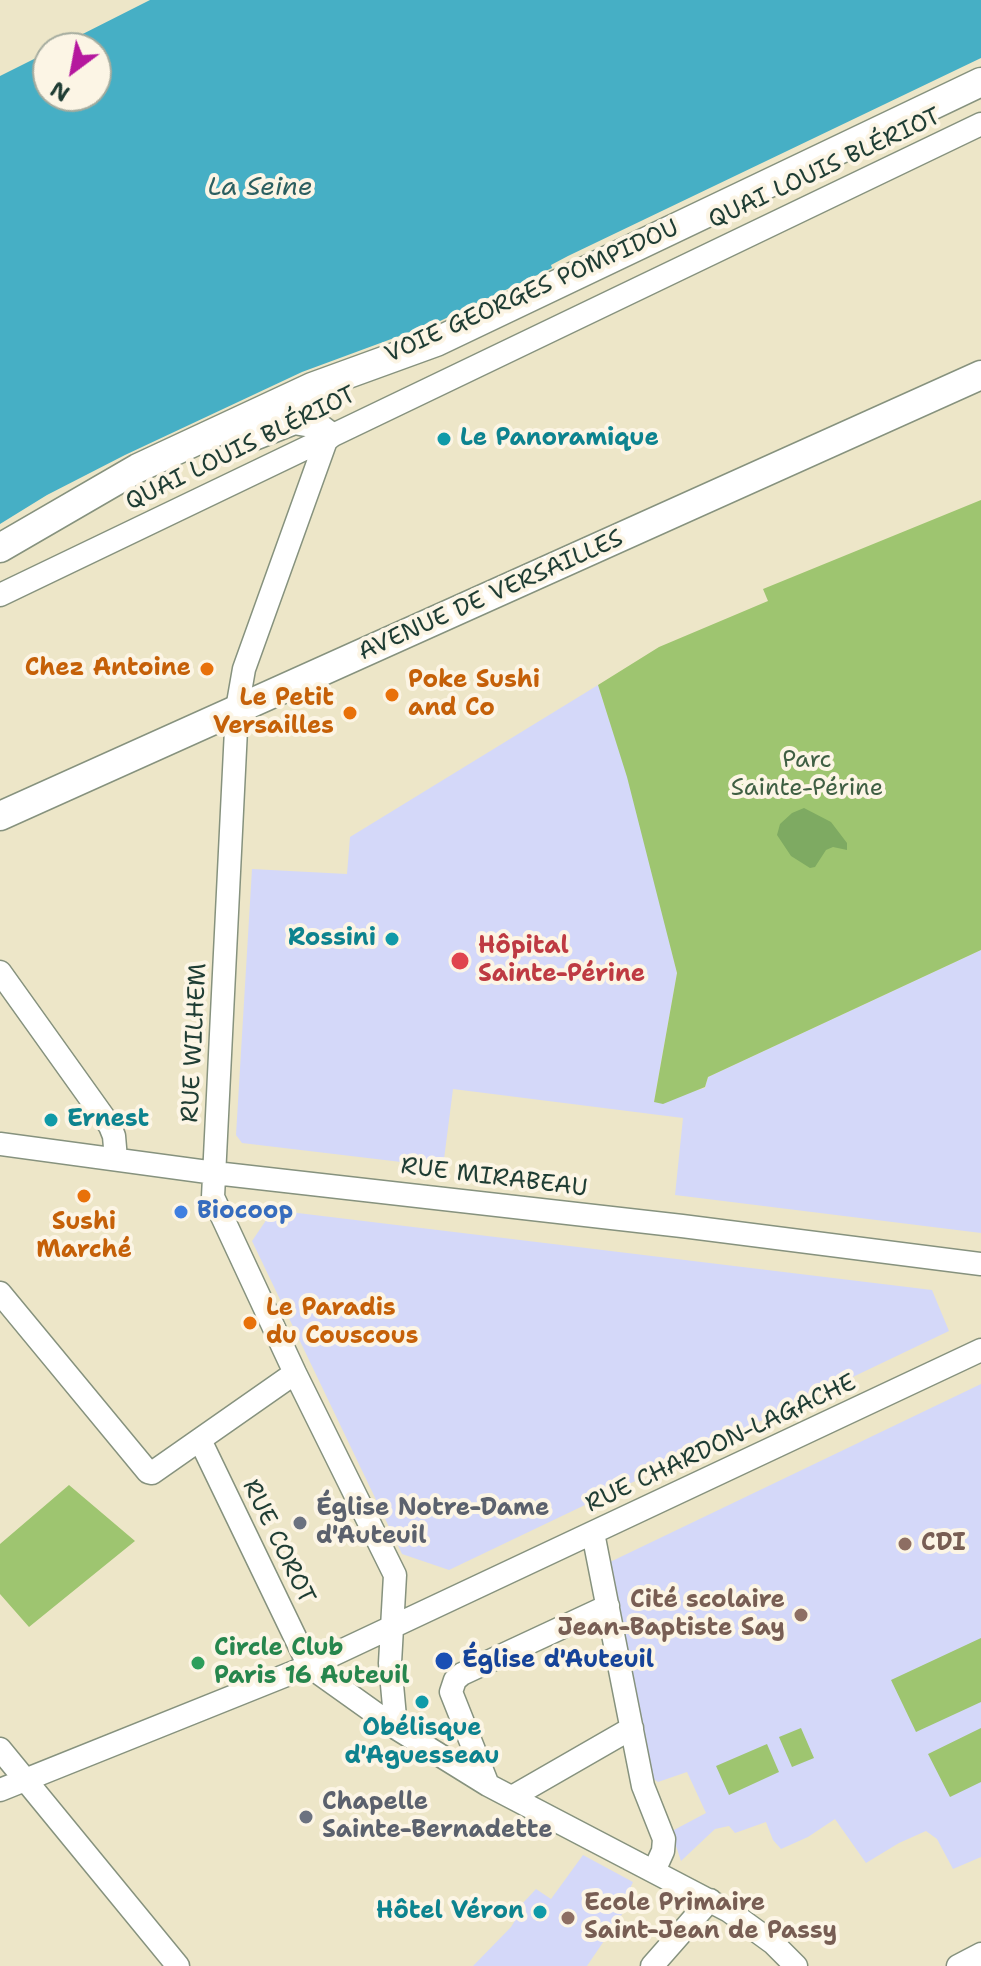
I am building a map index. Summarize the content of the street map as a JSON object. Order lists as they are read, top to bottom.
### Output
{
  "streets": {
    "main road": ["VOIE GEORGES POMPIDOU", "AVENUE DE VERSAILLES"],
    "street": [
      "QUAI LOUIS BLÉRIOT",
      "RUE WILHEM",
      "RUE MIRABEAU",
      "RUE CHARDON-LAGACHE",
      "RUE COROT"
    ]
  },
  "crossings": [
    ["QUAI LOUIS BLÉRIOT", "RUE WILHEM"],
    ["AVENUE DE VERSAILLES", "RUE WILHEM"],
    ["RUE WILHEM", "RUE MIRABEAU"],
    ["RUE WILHEM", "RUE CHARDON-LAGACHE"],
    ["RUE CHARDON-LAGACHE", "RUE COROT"]
  ],
  "water": ["La Seine"],
  "parks": ["Parc Sainte-Périne"],
  "places": [
    "Le Panoramique",
    "Chez Antoine",
    "Poke Sushi and Co",
    "Le Petit Versailles",
    "Rossini",
    "Hôpital Sainte-Périne",
    "Ernest",
    "Sushi Marché",
    "Biocoop",
    "Le Paradis du Couscous",
    "Église Notre-Dame d'Auteuil",
    "CDI",
    "Cité scolaire Jean-Baptiste Say",
    "Église d'Auteuil",
    "Circle Club Paris 16 Auteuil",
    "Obélisque d'Aguesseau",
    "Chapelle Sainte-Bernadette",
    "Hôtel Véron",
    "Ecole Primaire Saint-Jean de Passy"
  ],
  "north": "bottom left"
}
